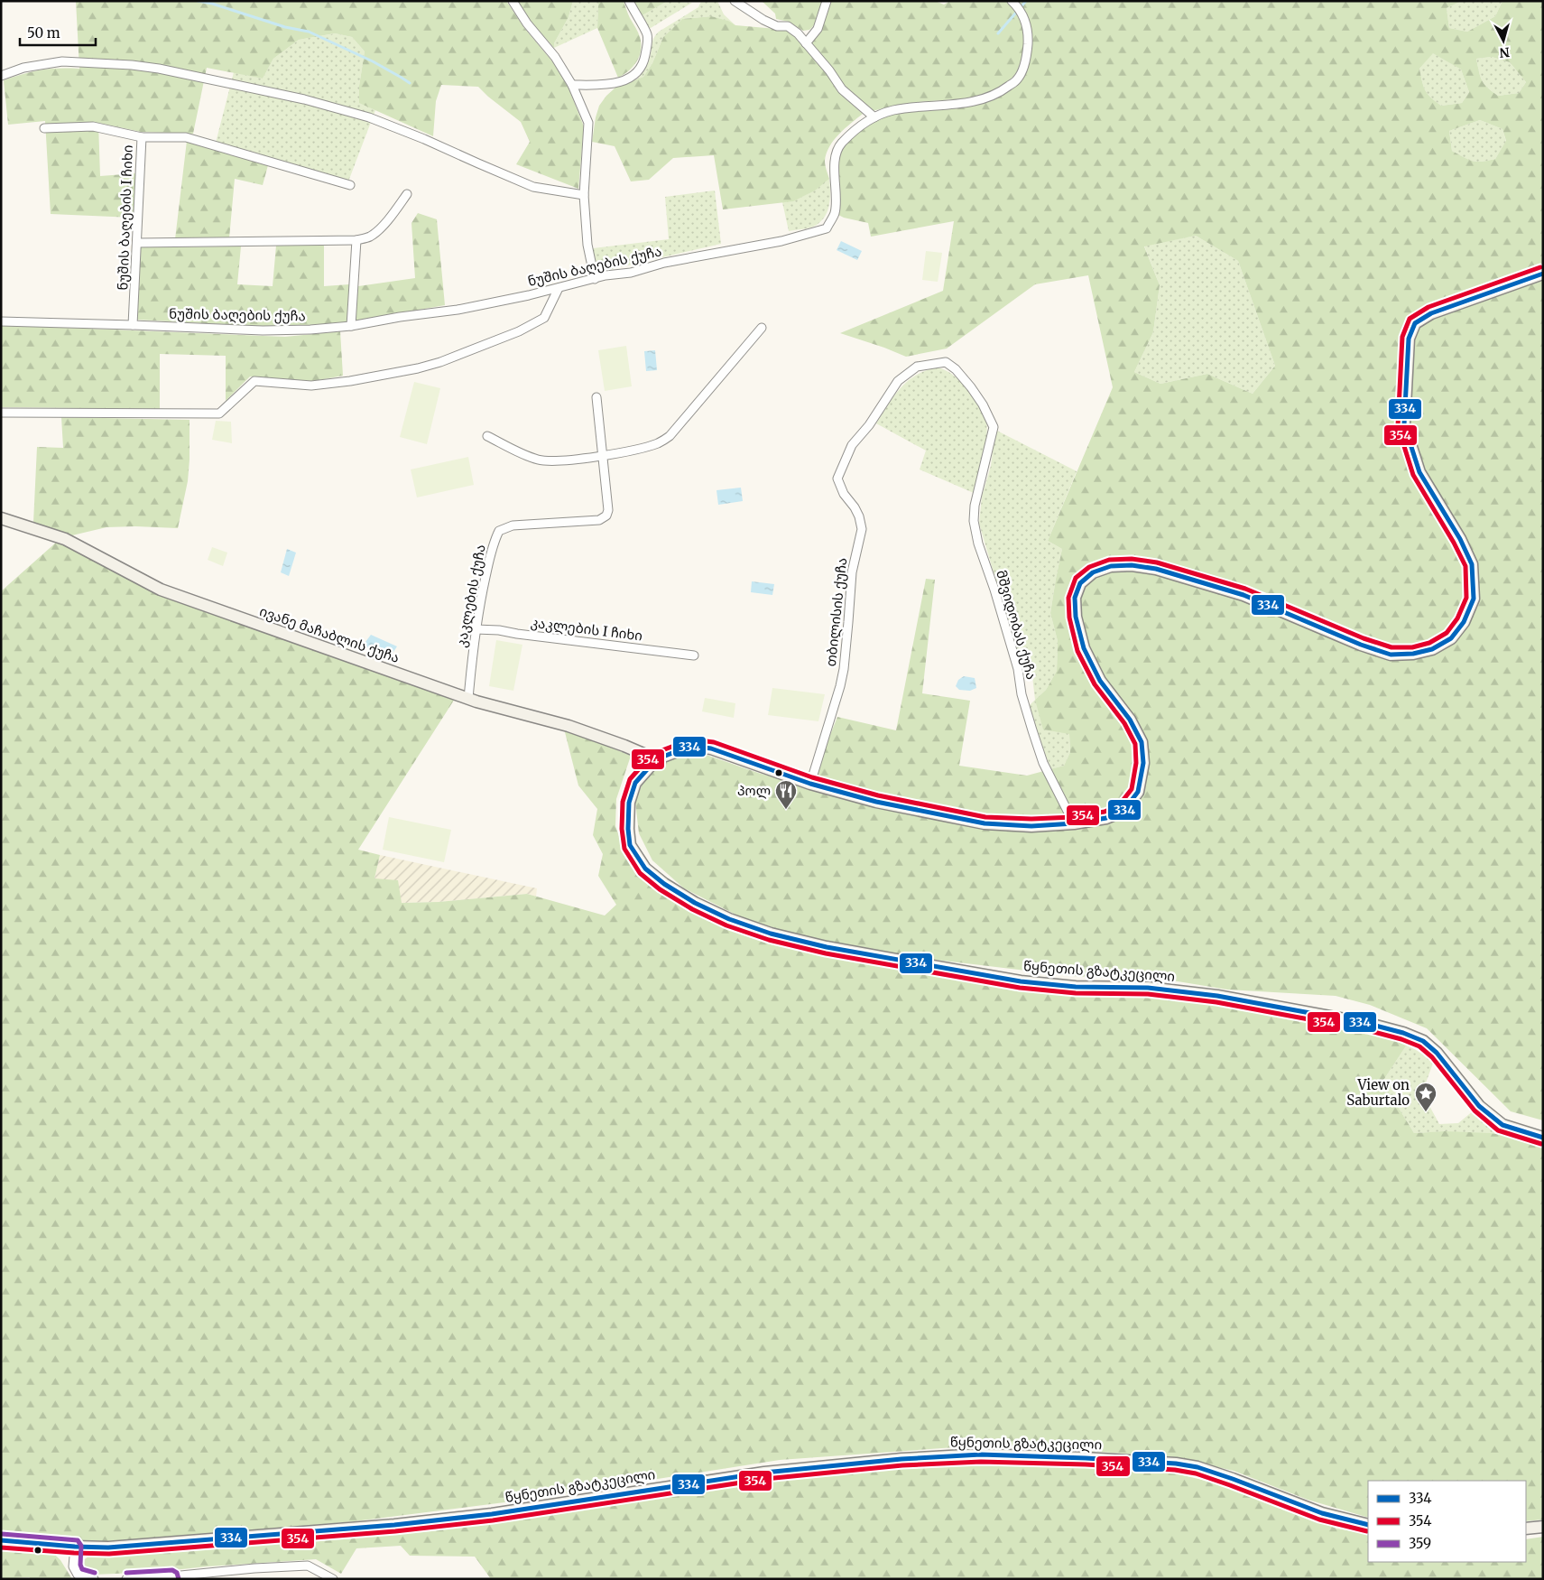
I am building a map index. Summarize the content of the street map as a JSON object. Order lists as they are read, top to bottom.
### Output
{
  "streets": {
    "main road": ["ივანე მაჩაბლის ქუჩა", "წყნეთის გზატკეცილი"],
    "street": [
      "ნუშის ბაღების I ჩიხი",
      "ნუშის ბაღების ქუჩა",
      "კაკლების ქუჩა",
      "თბილისის ქუჩა",
      "მშვიდობას ქუჩა",
      "კაკლების I ჩიხი"
    ]
  },
  "crossings": [
    ["ნუშის ბაღების I ჩიხი", "ნუშის ბაღების ქუჩა"],
    ["კაკლების ქუჩა", "კაკლების I ჩიხი"],
    ["კაკლების ქუჩა", "ივანე მაჩაბლის ქუჩა"],
    ["თბილისის ქუჩა", "მშვიდობას ქუჩა"],
    ["ივანე მაჩაბლის ქუჩა", "წყნეთის გზატკეცილი"]
  ],
  "places": {
    "restaurant": ["პოლ"],
    "place": ["View on Saburtalo"]
  },
  "lines": ["transit line 354", "transit line 334", "transit line 359"],
  "legend": ["334", "354", "359"],
  "scale_bar": "50 m",
  "north": "bottom"
}
